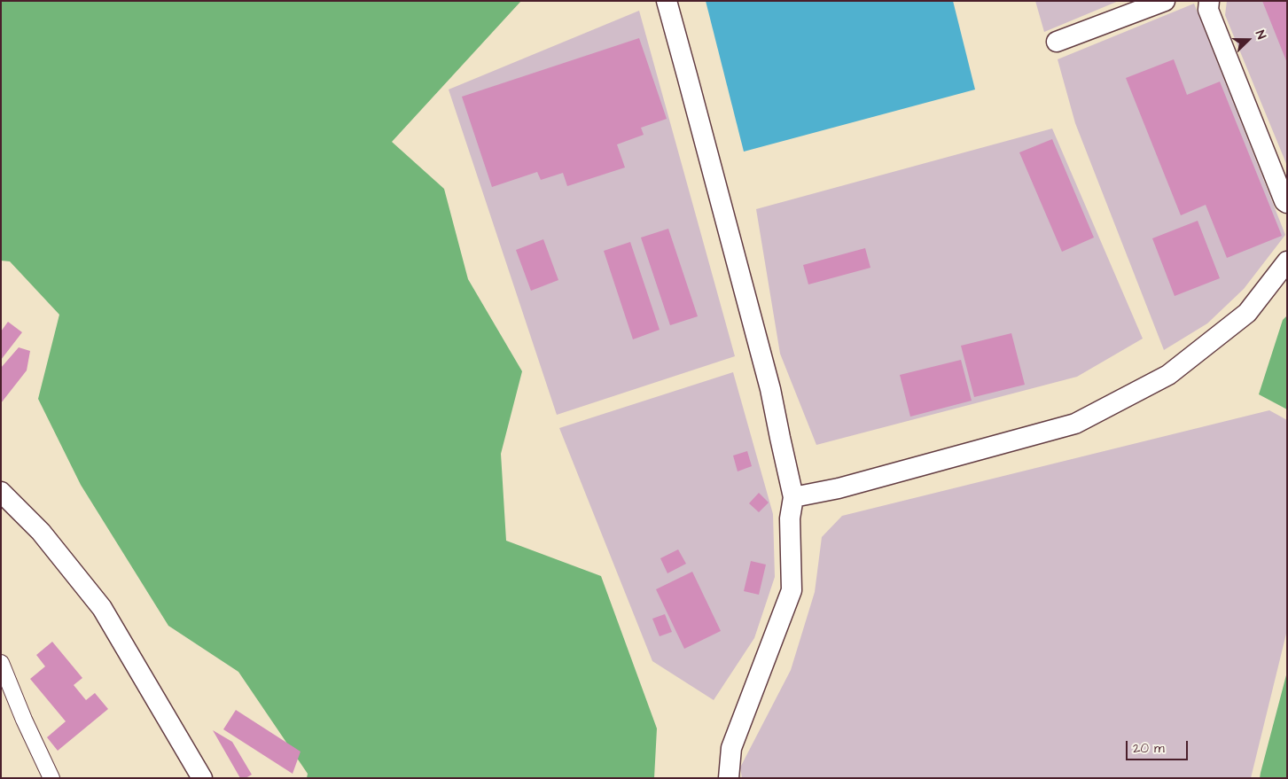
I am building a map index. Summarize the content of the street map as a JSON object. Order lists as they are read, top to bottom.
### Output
{
  "scale_bar": "20 m",
  "north": "right"
}
